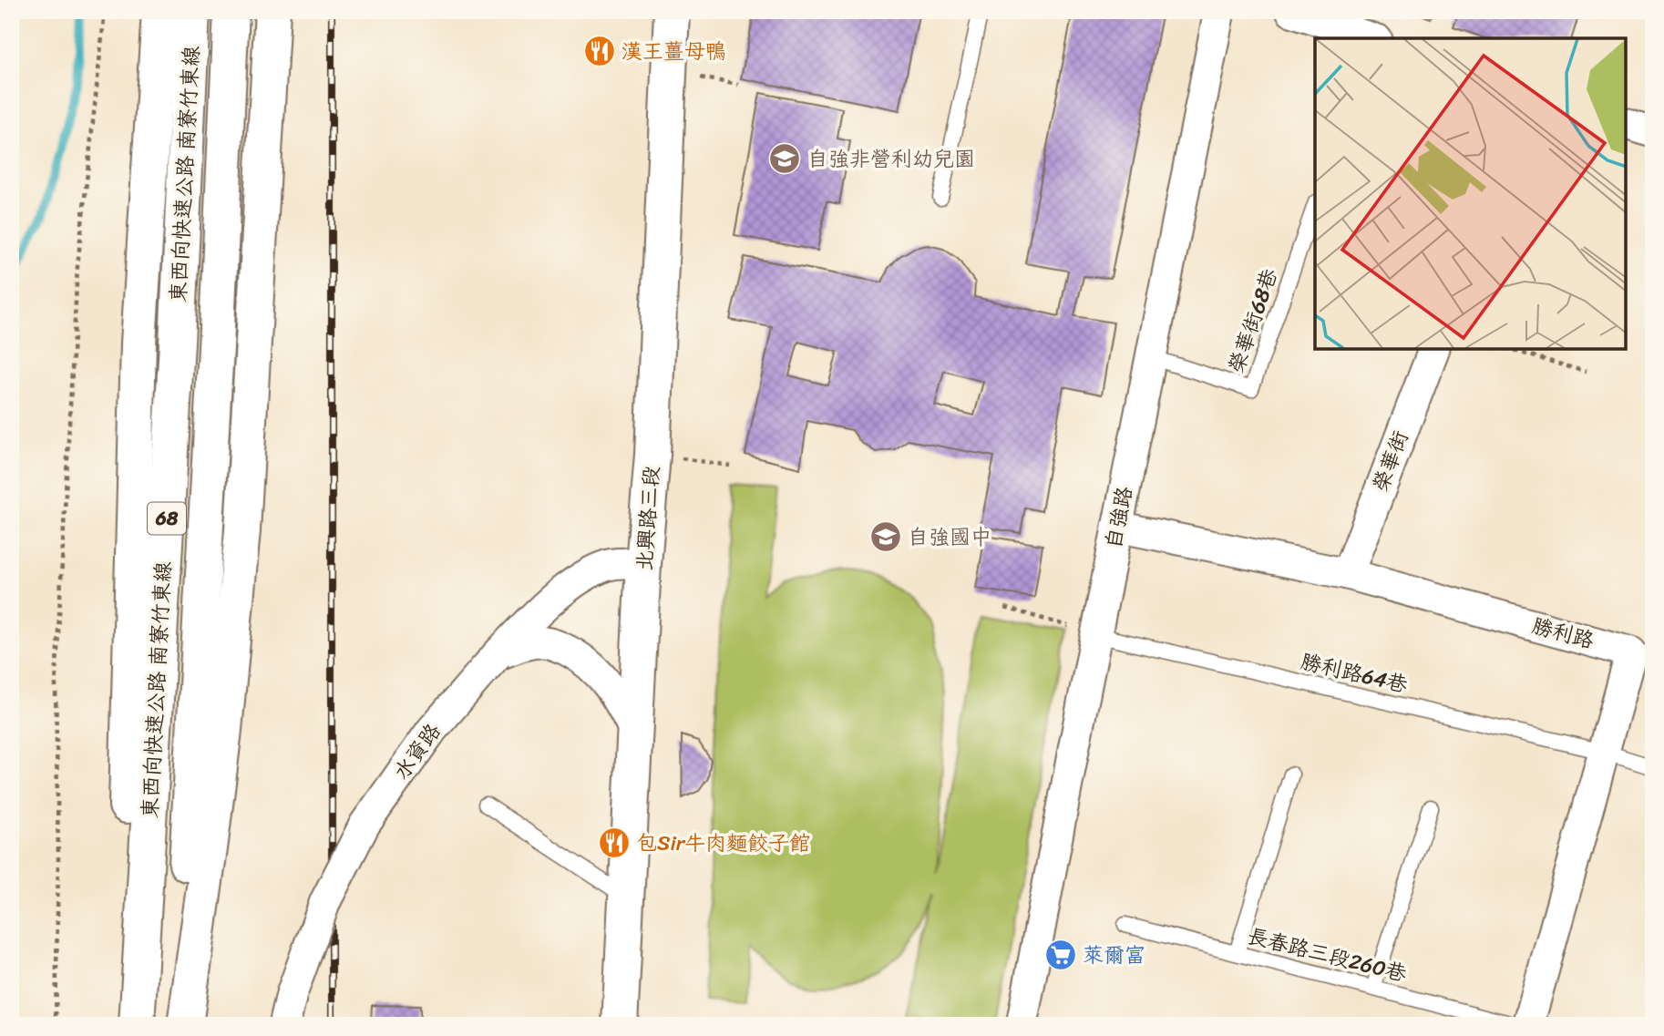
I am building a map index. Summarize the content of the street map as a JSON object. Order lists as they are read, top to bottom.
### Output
{
  "streets": {
    "main road": ["東西向快速公路 南寮竹東線", "68", "北興路三段"],
    "street": [
      "榮華街",
      "自強路",
      "勝利路",
      "水資路"
    ],
    "lane": ["榮華街68巷", "勝利路64巷", "長春路三段260巷"]
  },
  "crossings": [
    ["榮華街68巷", "自強路"],
    ["榮華街", "勝利路"],
    ["自強路", "勝利路"],
    ["自強路", "勝利路64巷"],
    ["北興路三段", "水資路"],
    ["勝利路", "勝利路64巷"]
  ],
  "places": {
    "restaurant": ["漢王薑母鴨", "包Sir牛肉麵餃子館"],
    "school or university": ["自強非營利幼兒園", "自強國中"],
    "supermarket": ["萊爾富"]
  }
}
